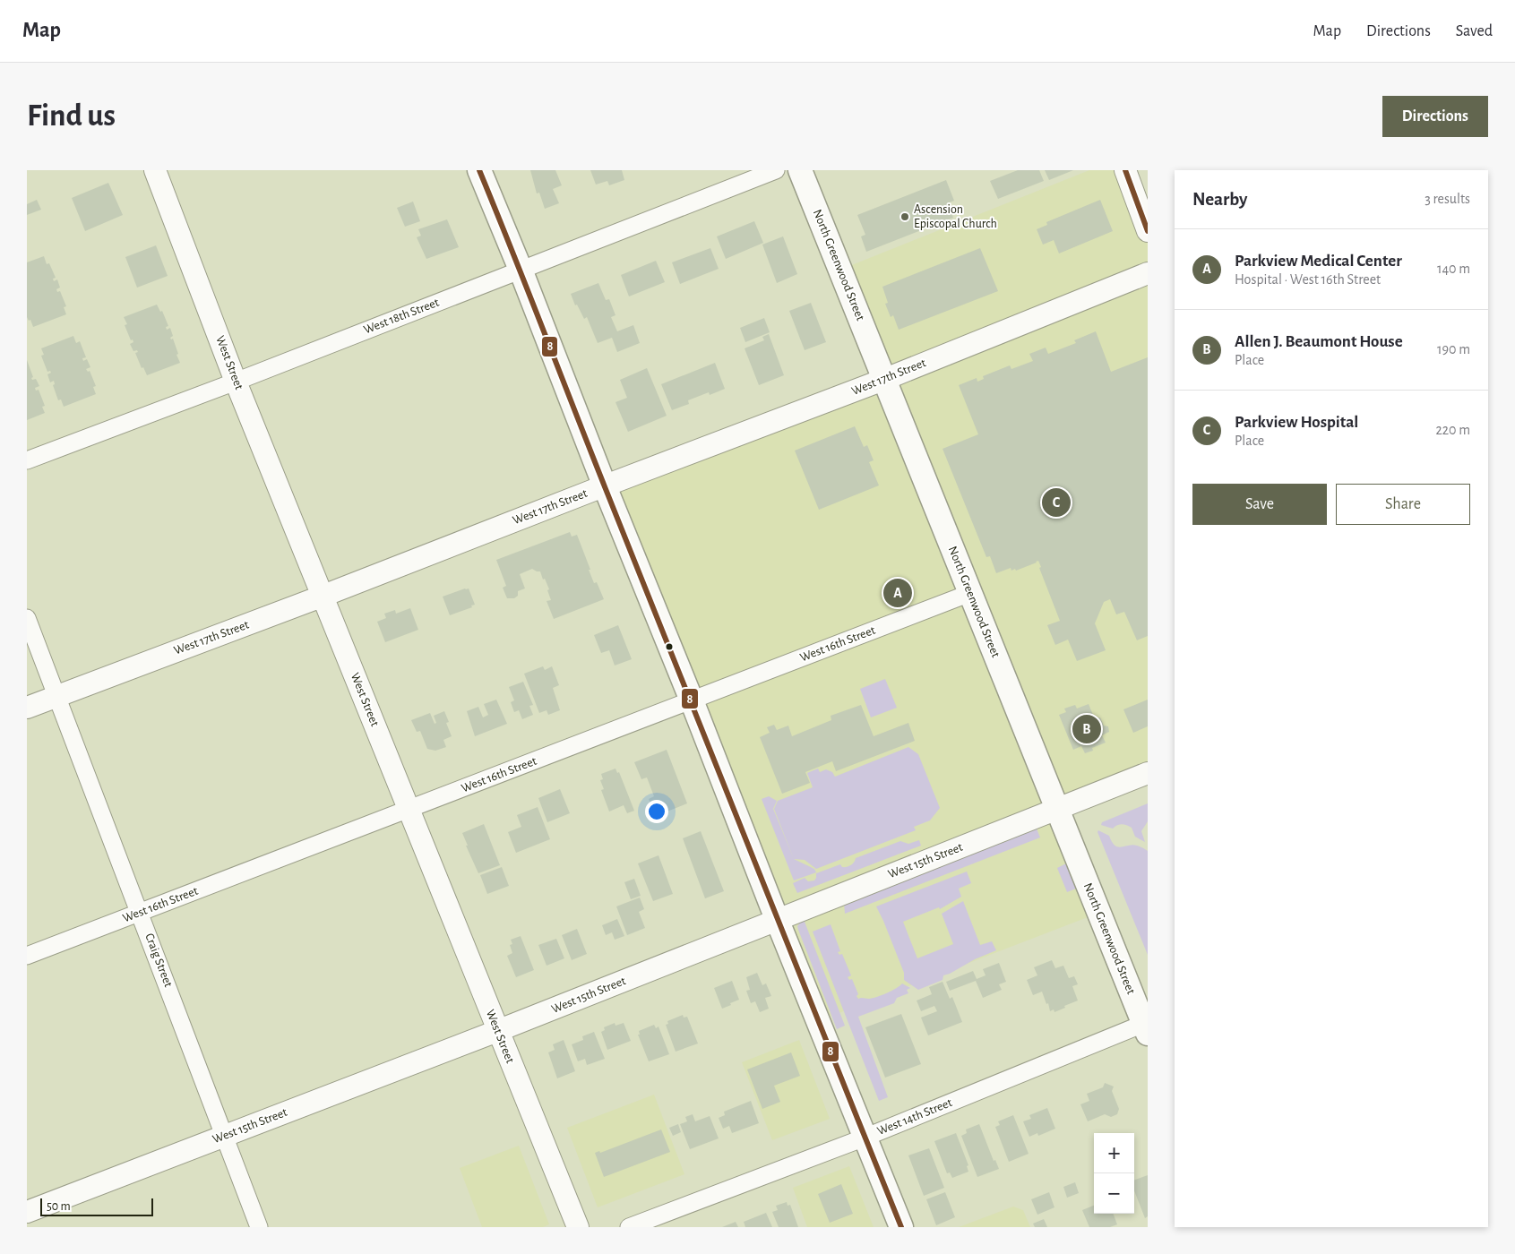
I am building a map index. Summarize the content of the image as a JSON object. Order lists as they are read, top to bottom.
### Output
{
  "streets": {
    "main road": ["North Greenwood Street"],
    "street": [
      "West 18th Street",
      "West Street",
      "West 17th Street",
      "West 16th Street",
      "West 15th Street",
      "Craig Street",
      "West 14th Street"
    ]
  },
  "crossings": [
    ["North Greenwood Street", "West 17th Street"],
    ["North Greenwood Street", "West 16th Street"],
    ["North Greenwood Street", "West 15th Street"],
    ["North Greenwood Street", "West 14th Street"],
    ["West 18th Street", "West Street"],
    ["West Street", "West 17th Street"],
    ["West Street", "West 16th Street"],
    ["West Street", "West 15th Street"],
    ["West 17th Street", "Craig Street"],
    ["West 16th Street", "Craig Street"],
    ["West 15th Street", "Craig Street"]
  ],
  "places": ["Ascension Episcopal Church"],
  "lines": ["transit line 8"],
  "scale_bar": "50 m",
  "page": {
    "header": "Map",
    "nav": ["Map", "Directions", "Saved"],
    "buttons": [
      "Directions",
      ["Save", "Share"]
    ],
    "title": "Find us",
    "heading": ["Nearby", "3 results"],
    "list": [
      {
        "mark": "A",
        "name": "Parkview Medical Center",
        "note": "Hospital · West 16th Street",
        "value": "140 m"
      },
      {
        "mark": "B",
        "name": "Allen J. Beaumont House",
        "note": "Place",
        "value": "190 m"
      },
      {
        "mark": "C",
        "name": "Parkview Hospital",
        "note": "Place",
        "value": "220 m"
      }
    ],
    "pins": ["C", "A", "B"],
    "map_buttons": ["+", "−"],
    "scale": "50 m"
  }
}
